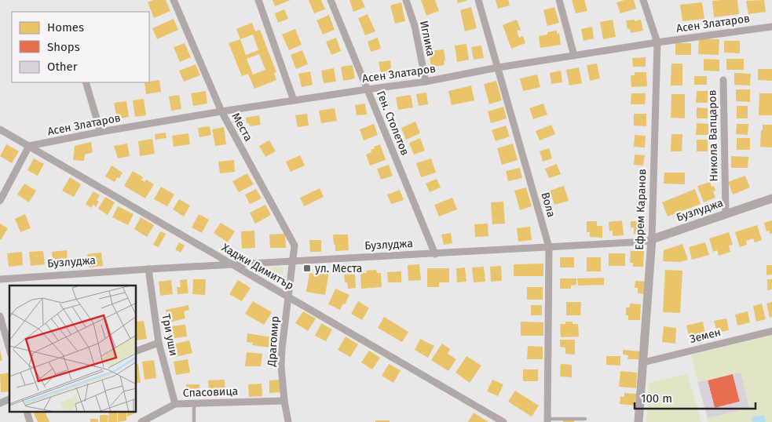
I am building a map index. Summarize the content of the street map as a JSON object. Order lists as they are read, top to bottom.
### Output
{
  "streets": {
    "street": [
      "Асен Златаров",
      "Иглика",
      "Ген. Столетов",
      "Места",
      "Никола Вапцаров",
      "Вола",
      "Ефрем Каранов",
      "Бузлуджа",
      "Хаджи Димитър",
      "Три уши",
      "Земен",
      "Драгомир",
      "Спасовица"
    ]
  },
  "crossings": [
    ["Асен Златаров", "Иглика"],
    ["Асен Златаров", "Ген. Столетов"],
    ["Асен Златаров", "Места"],
    ["Асен Златаров", "Вола"],
    ["Асен Златаров", "Ефрем Каранов"],
    ["Асен Златаров", "Хаджи Димитър"],
    ["Ген. Столетов", "Бузлуджа"],
    ["Места", "Бузлуджа"],
    ["Места", "Драгомир"],
    ["Никола Вапцаров", "Бузлуджа"],
    ["Вола", "Бузлуджа"],
    ["Ефрем Каранов", "Бузлуджа"],
    ["Ефрем Каранов", "Земен"],
    ["Бузлуджа", "Хаджи Димитър"],
    ["Бузлуджа", "Три уши"],
    ["Бузлуджа", "Драгомир"],
    ["Хаджи Димитър", "Драгомир"],
    ["Три уши", "Спасовица"],
    ["Драгомир", "Спасовица"]
  ],
  "places": {
    "transit": ["ул. Места"]
  },
  "legend": ["Homes", "Shops", "Other"],
  "scale_bar": "100 m"
}
